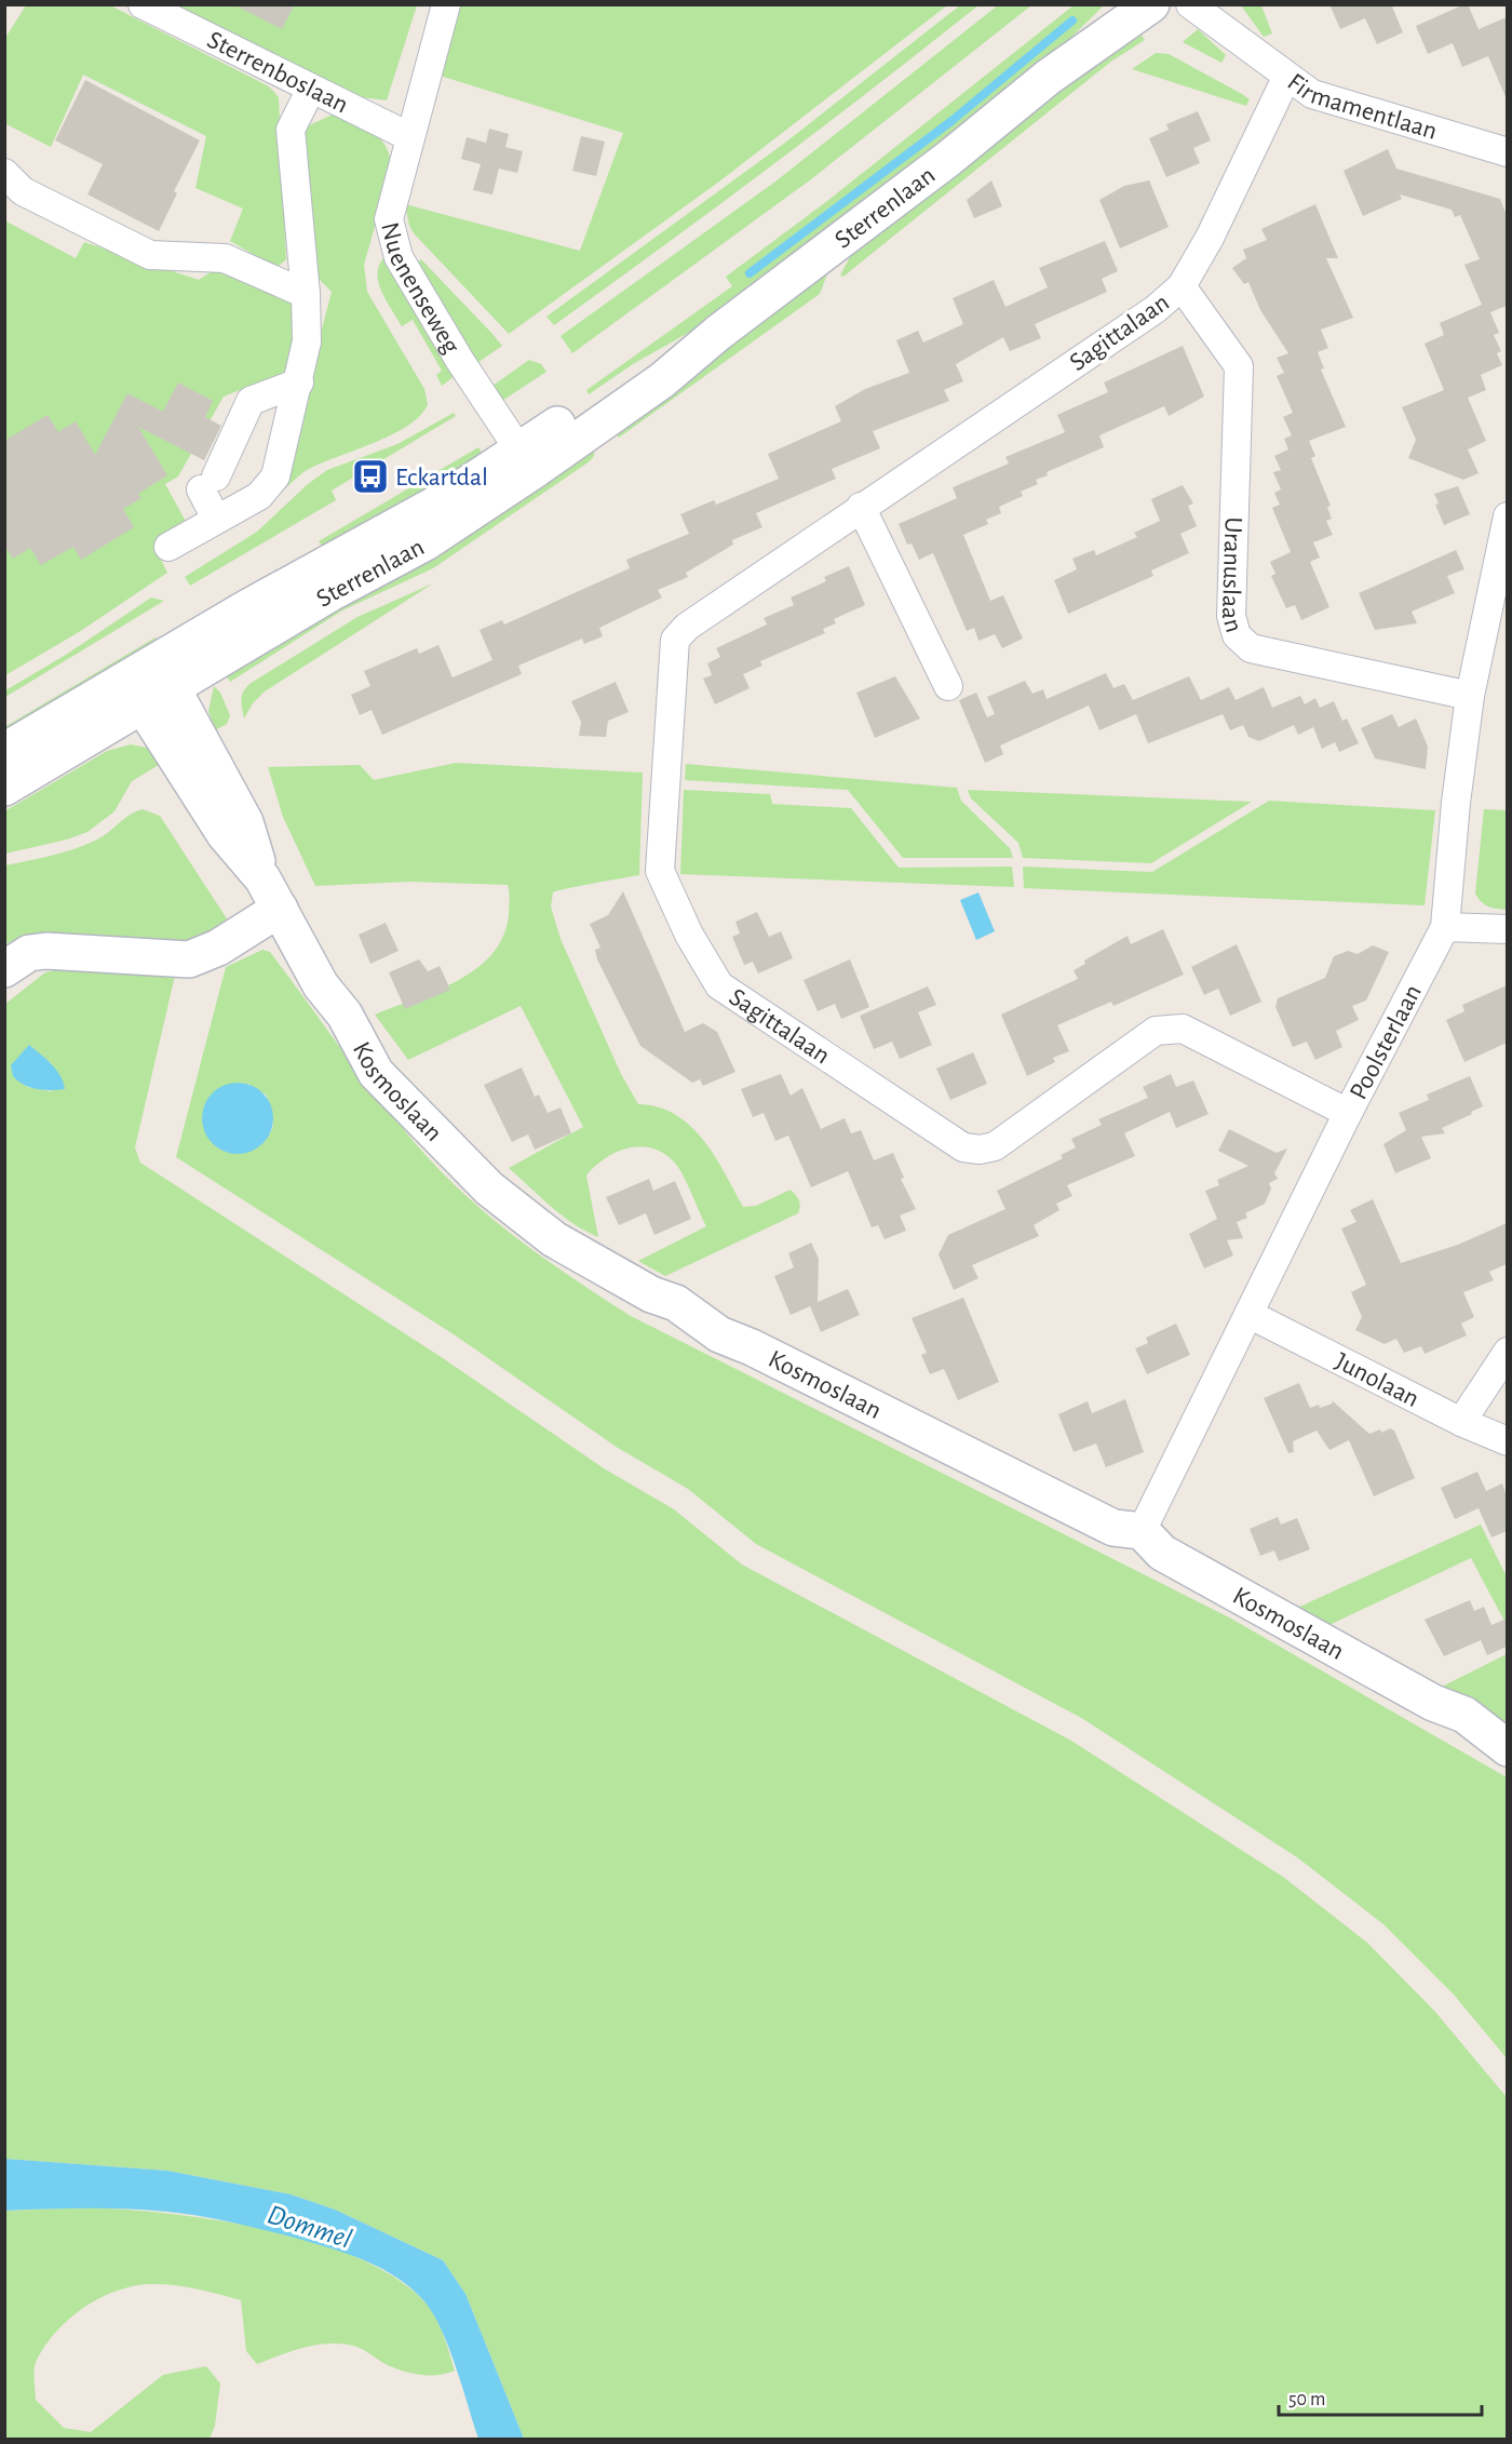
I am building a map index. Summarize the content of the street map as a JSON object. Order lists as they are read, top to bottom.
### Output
{
  "streets": {
    "street": [
      "Sterrenboslaan",
      "Firmamentlaan",
      "Sterrenlaan",
      "Nuenenseweg",
      "Sagittalaan",
      "Uranuslaan",
      "Poolsterlaan",
      "Kosmoslaan",
      "Junolaan"
    ]
  },
  "crossings": [
    ["Sterrenboslaan", "Nuenenseweg"],
    ["Firmamentlaan", "Sagittalaan"],
    ["Sterrenlaan", "Nuenenseweg"],
    ["Sterrenlaan", "Kosmoslaan"],
    ["Sagittalaan", "Uranuslaan"],
    ["Sagittalaan", "Poolsterlaan"],
    ["Uranuslaan", "Poolsterlaan"],
    ["Poolsterlaan", "Kosmoslaan"],
    ["Poolsterlaan", "Junolaan"]
  ],
  "water": ["Dommel"],
  "places": {
    "bus stop": ["Eckartdal"]
  },
  "scale_bar": "50 m"
}
